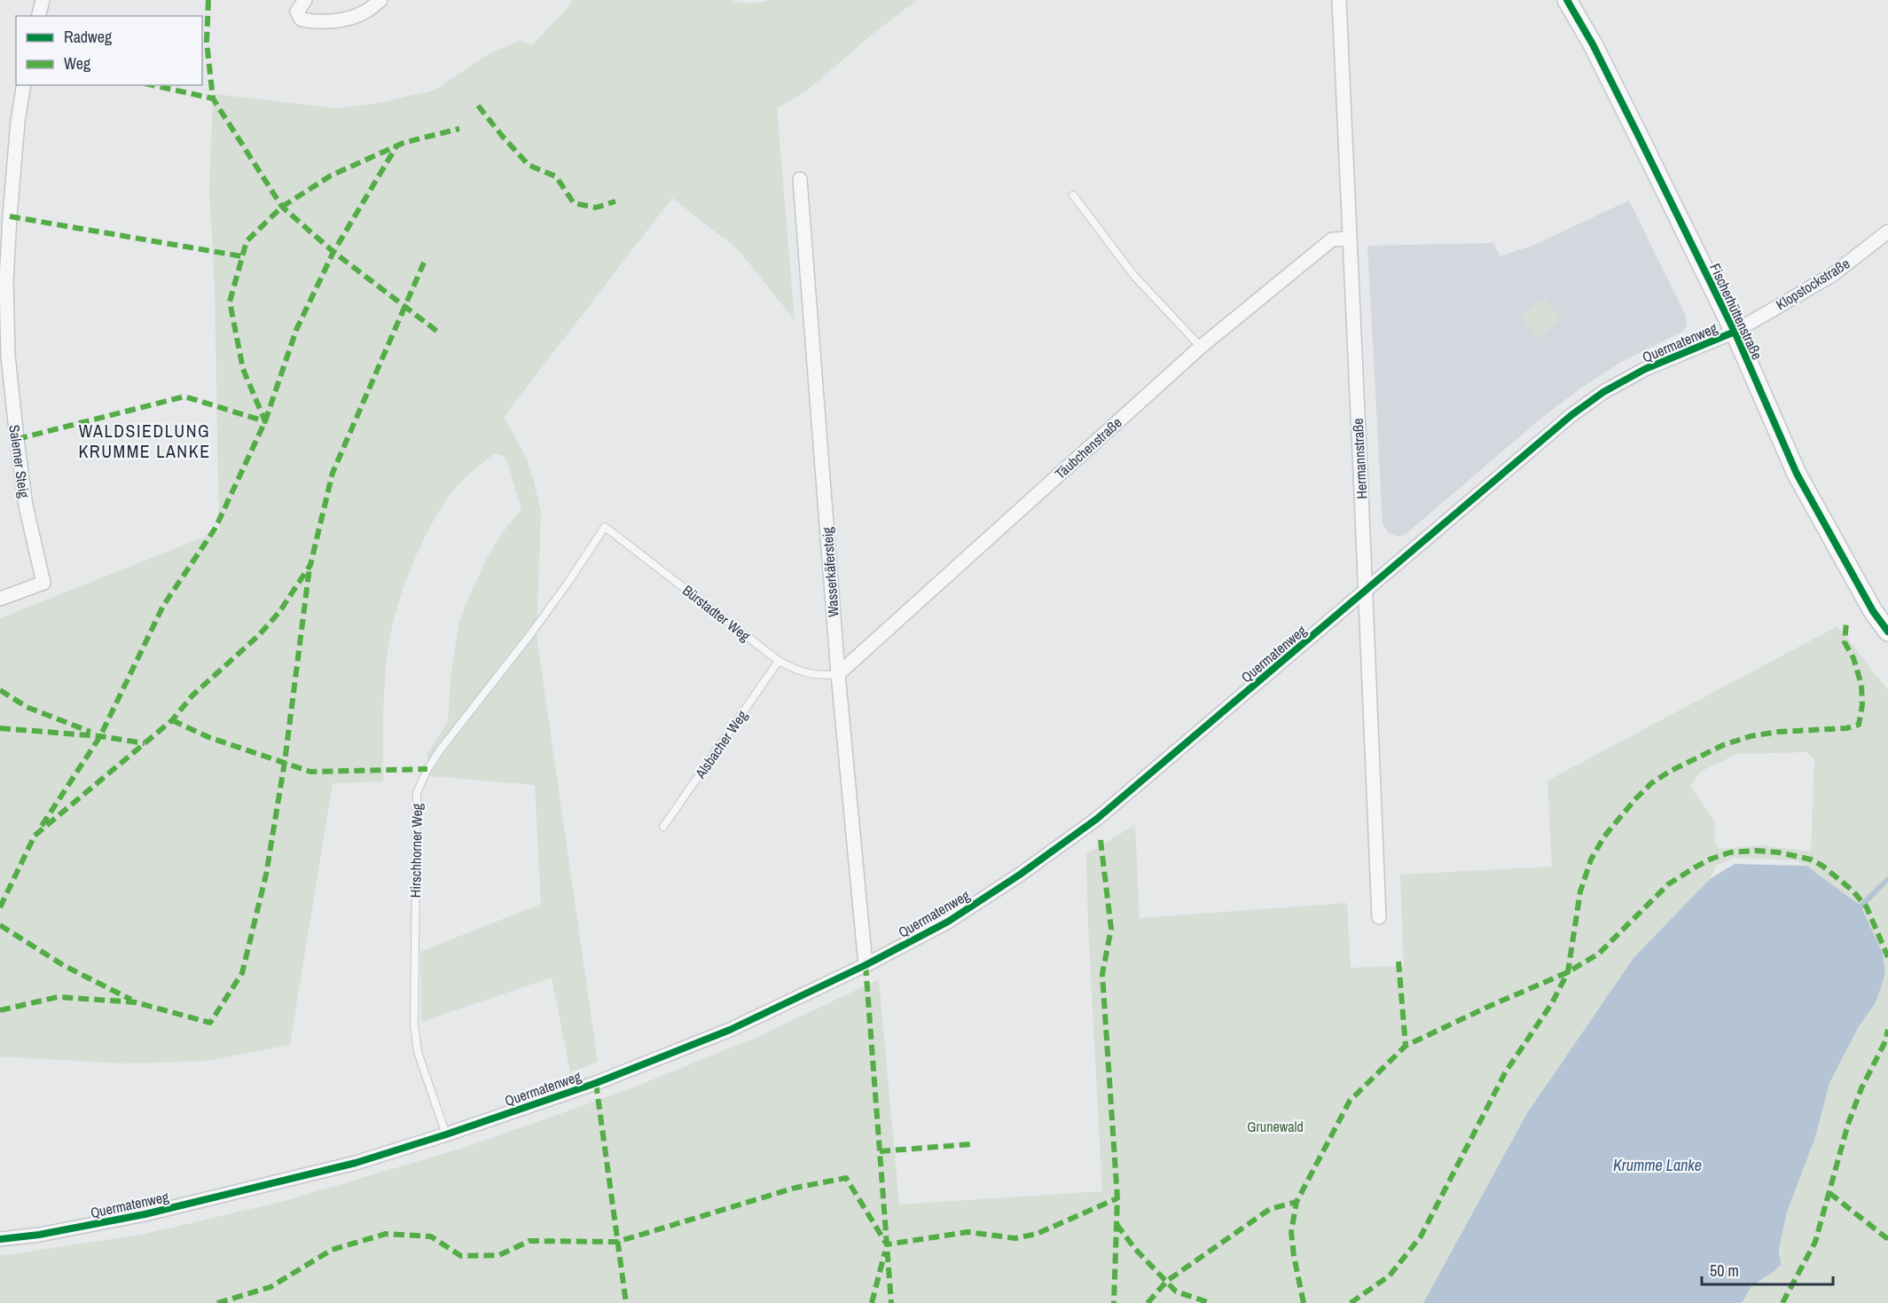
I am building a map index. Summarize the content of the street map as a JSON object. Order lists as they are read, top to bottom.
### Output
{
  "streets": {
    "street": [
      "Klopstockstraße",
      "Fischerhüttenstraße",
      "Quermatenweg",
      "Täubchenstraße",
      "Hermannstraße",
      "Salemer Steig",
      "Wasserkäfersteig"
    ],
    "lane": ["Bürstadter Weg", "Alsbacher Weg", "Hirschhorner Weg"]
  },
  "crossings": [
    ["Klopstockstraße", "Fischerhüttenstraße"],
    ["Klopstockstraße", "Quermatenweg"],
    ["Fischerhüttenstraße", "Quermatenweg"],
    ["Quermatenweg", "Hermannstraße"],
    ["Quermatenweg", "Wasserkäfersteig"],
    ["Quermatenweg", "Hirschhorner Weg"],
    ["Täubchenstraße", "Hermannstraße"],
    ["Täubchenstraße", "Wasserkäfersteig"],
    ["Täubchenstraße", "Bürstadter Weg"],
    ["Wasserkäfersteig", "Bürstadter Weg"],
    ["Bürstadter Weg", "Alsbacher Weg"],
    ["Bürstadter Weg", "Hirschhorner Weg"]
  ],
  "districts": ["WALDSIEDLUNG KRUMME LANKE"],
  "water": ["Krumme Lanke"],
  "parks": ["Grunewald"],
  "legend": ["Radweg", "Weg"],
  "scale_bar": "50 m"
}
